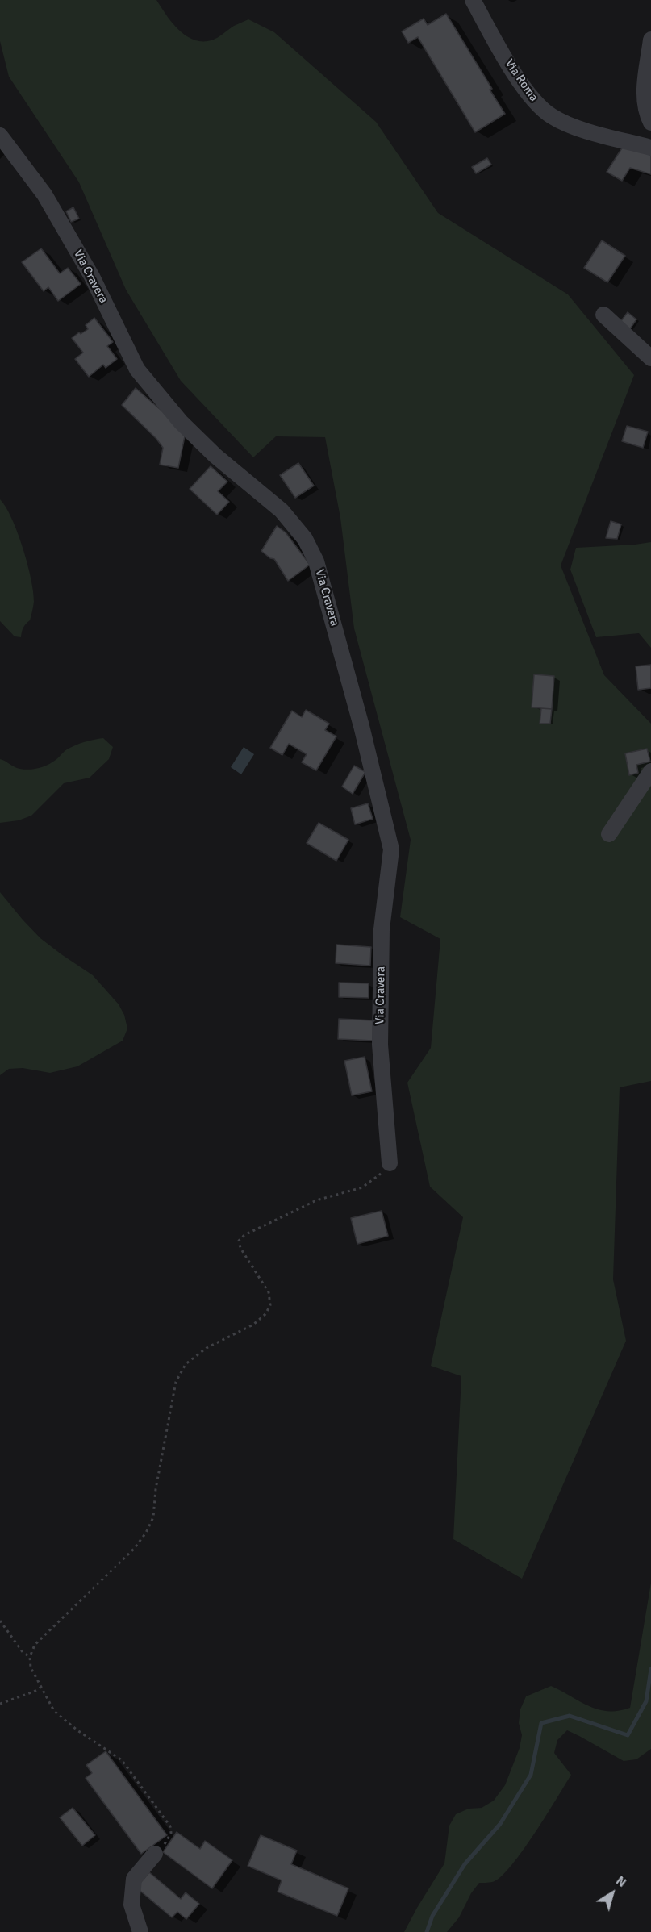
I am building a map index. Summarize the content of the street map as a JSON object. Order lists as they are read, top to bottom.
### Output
{
  "streets": {
    "street": ["Via Roma", "Via Cravera"]
  },
  "north": "top right"
}
